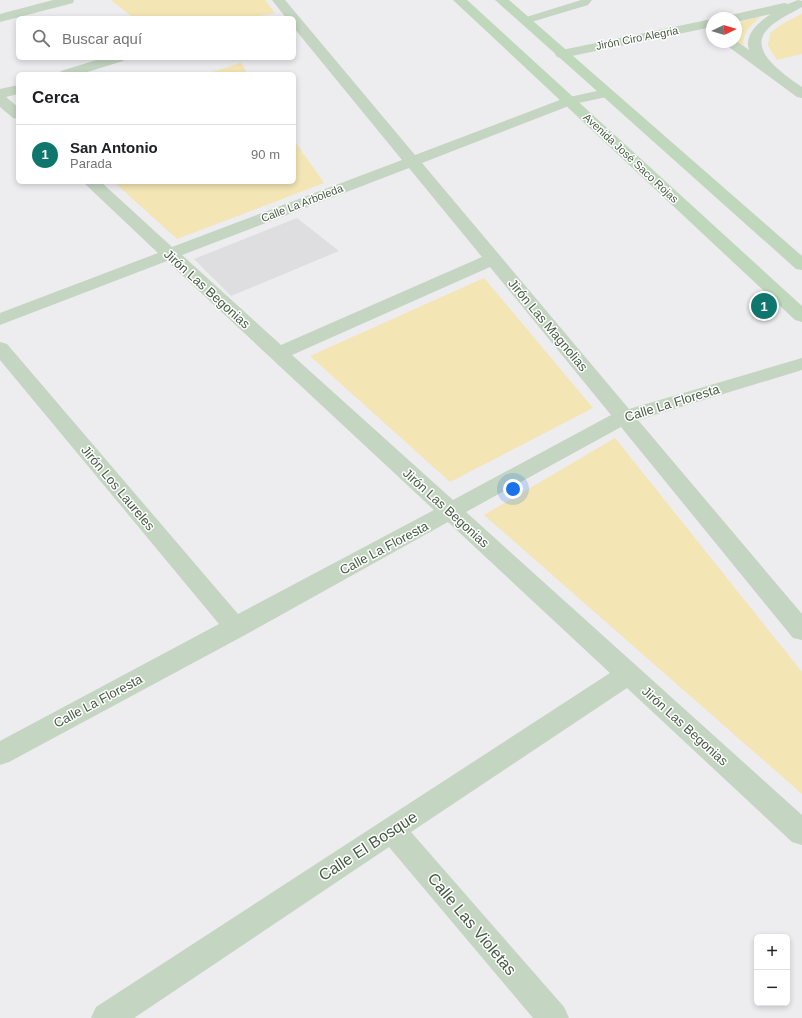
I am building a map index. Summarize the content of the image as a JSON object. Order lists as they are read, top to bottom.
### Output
{
  "streets": {
    "main road": ["Avenida José Saco Rojas"],
    "street": [
      "Jirón Ciro Alegria",
      "Calle La Arboleda",
      "Jirón Las Begonias",
      "Jirón Las Magnolias",
      "Calle La Floresta",
      "Jirón Los Laureles",
      "Calle El Bosque",
      "Calle Las Violetas"
    ]
  },
  "crossings": [
    ["Avenida José Saco Rojas", "Calle La Arboleda"],
    ["Calle La Arboleda", "Jirón Las Begonias"],
    ["Calle La Arboleda", "Jirón Las Magnolias"],
    ["Jirón Las Begonias", "Calle La Floresta"],
    ["Jirón Las Begonias", "Calle El Bosque"],
    ["Jirón Las Magnolias", "Calle La Floresta"],
    ["Calle La Floresta", "Jirón Los Laureles"],
    ["Calle El Bosque", "Calle Las Violetas"]
  ],
  "north": "right",
  "page": {
    "search": "Buscar aquí",
    "heading": "Cerca",
    "list": [
      {
        "mark": "1",
        "name": "San Antonio",
        "note": "Parada",
        "value": "90 m"
      }
    ],
    "pins": "1",
    "map_buttons": ["+", "−"]
  }
}
